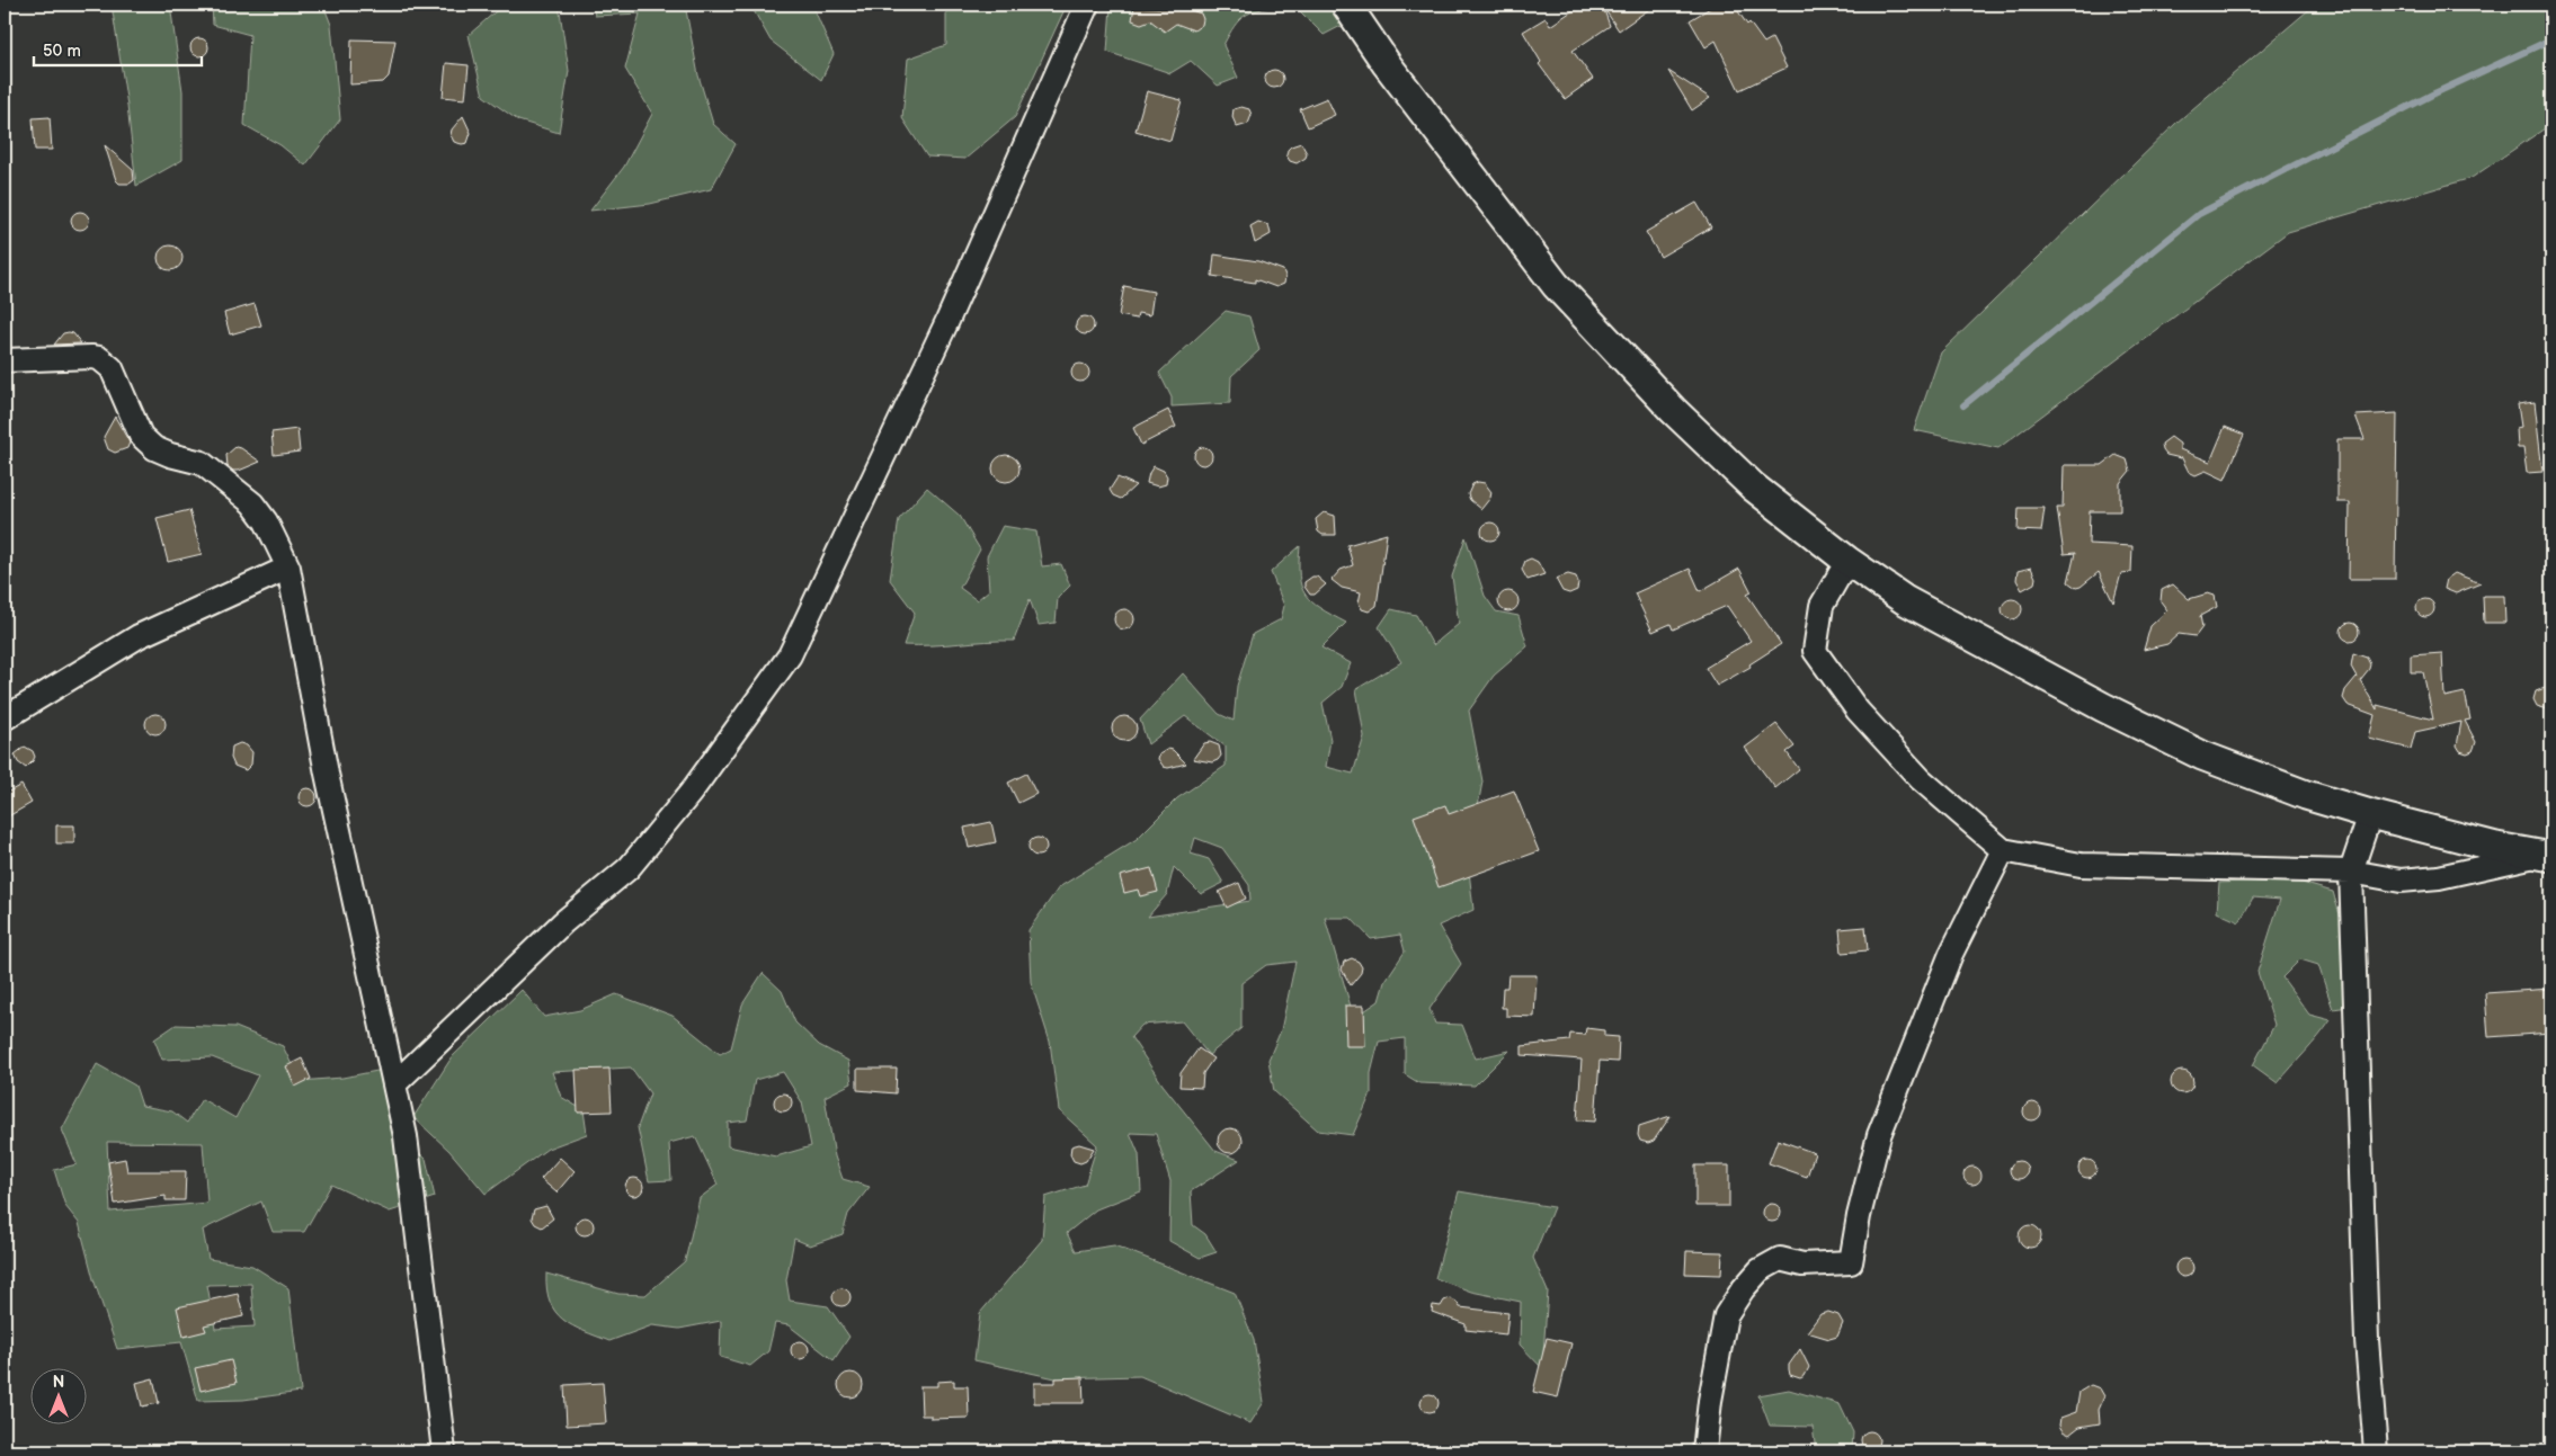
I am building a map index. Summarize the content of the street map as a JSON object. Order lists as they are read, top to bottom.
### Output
{
  "scale_bar": "50 m",
  "north": "top"
}
